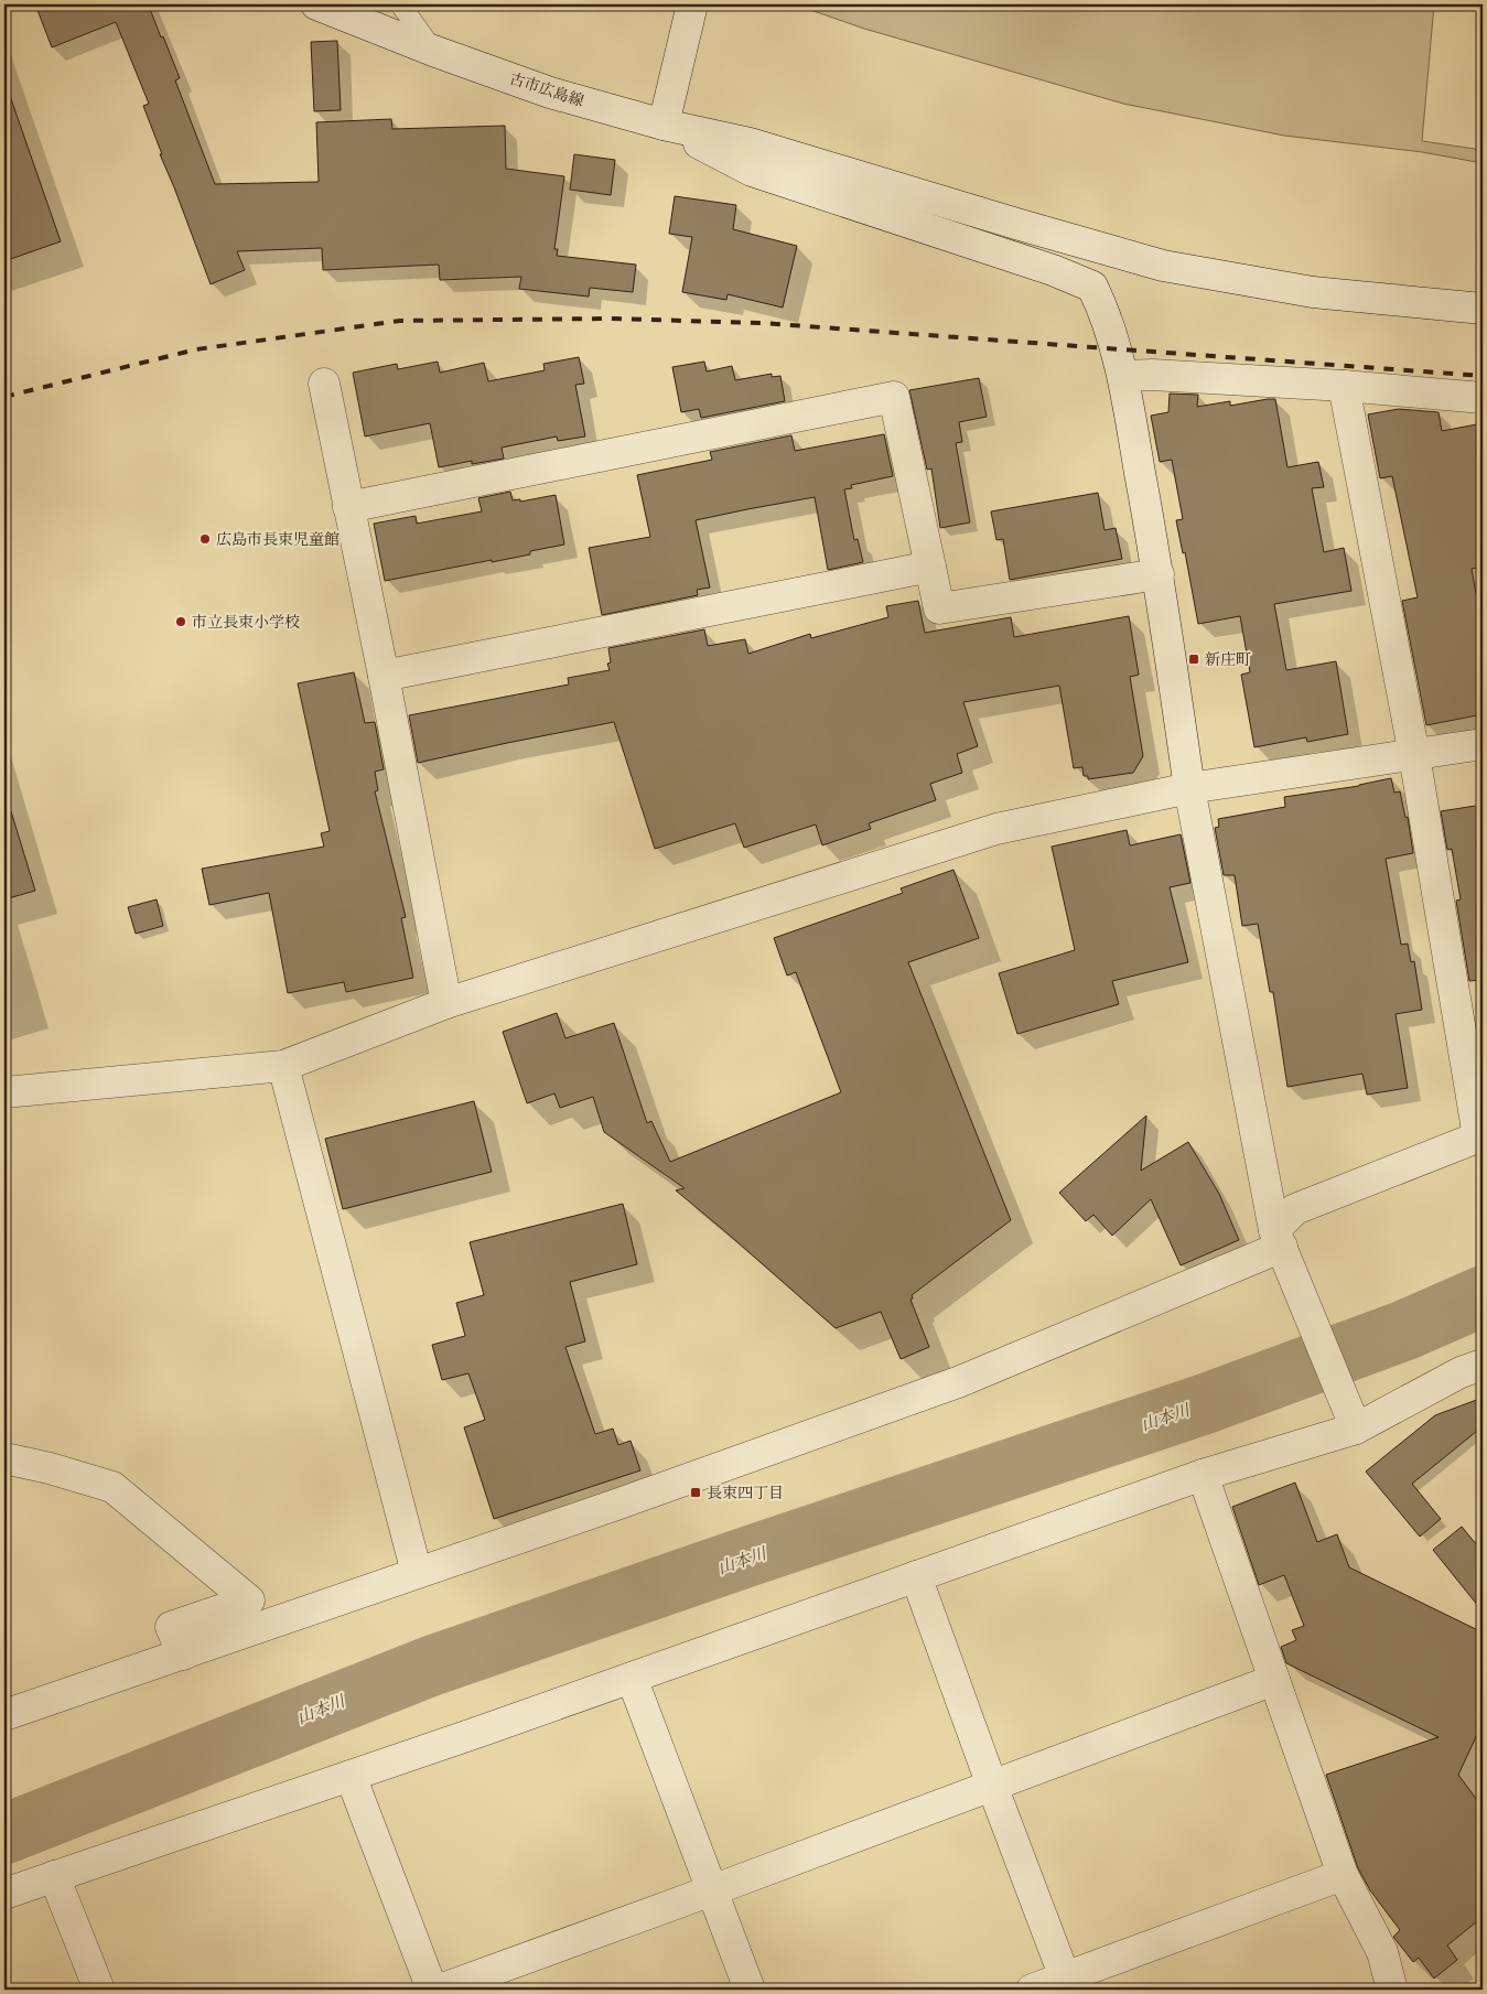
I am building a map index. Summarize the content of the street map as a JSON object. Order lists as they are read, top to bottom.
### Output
{
  "streets": {
    "street": ["古市広島線"]
  },
  "water": ["山本川"],
  "places": {
    "other": ["広島市長束児童館", "市立長束小学校"],
    "transit": ["新庄町", "長束四丁目"]
  }
}
